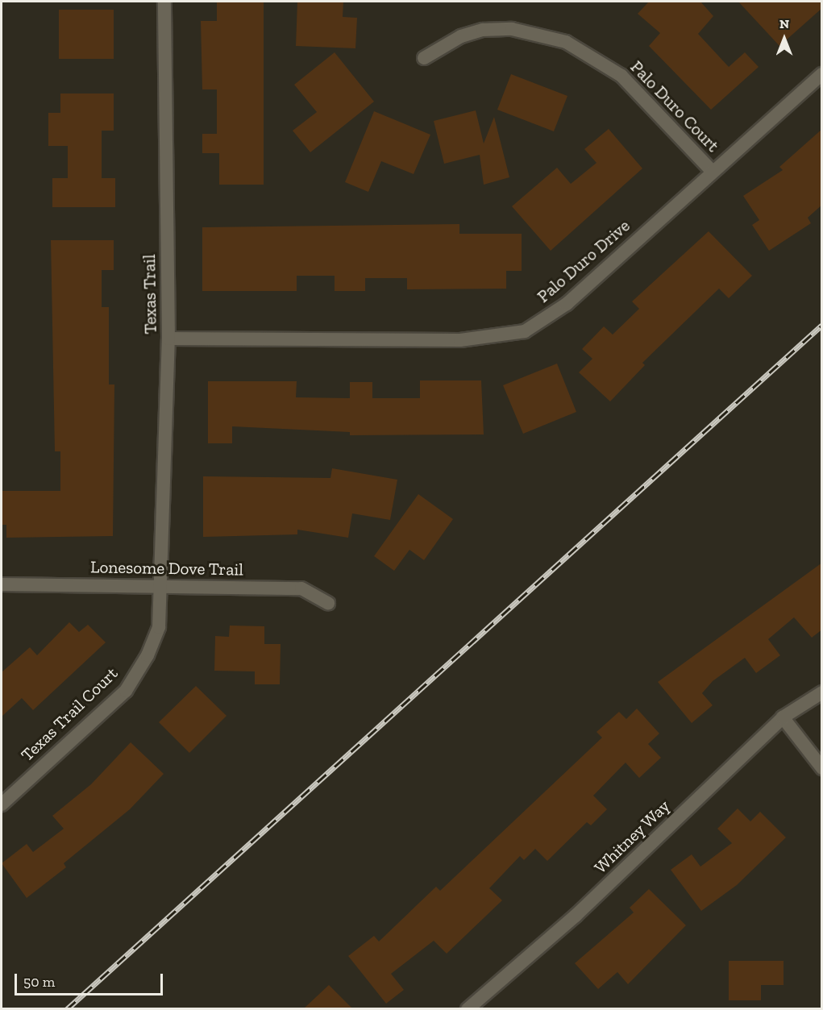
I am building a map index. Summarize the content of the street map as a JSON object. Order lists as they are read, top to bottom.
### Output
{
  "streets": {
    "street": [
      "Palo Duro Court",
      "Palo Duro Drive",
      "Texas Trail",
      "Lonesome Dove Trail",
      "Texas Trail Court",
      "Whitney Way"
    ]
  },
  "crossings": [
    ["Palo Duro Court", "Palo Duro Drive"],
    ["Palo Duro Drive", "Texas Trail"],
    ["Texas Trail", "Lonesome Dove Trail"],
    ["Texas Trail", "Texas Trail Court"],
    ["Lonesome Dove Trail", "Texas Trail Court"]
  ],
  "scale_bar": "50 m",
  "north": "top"
}
